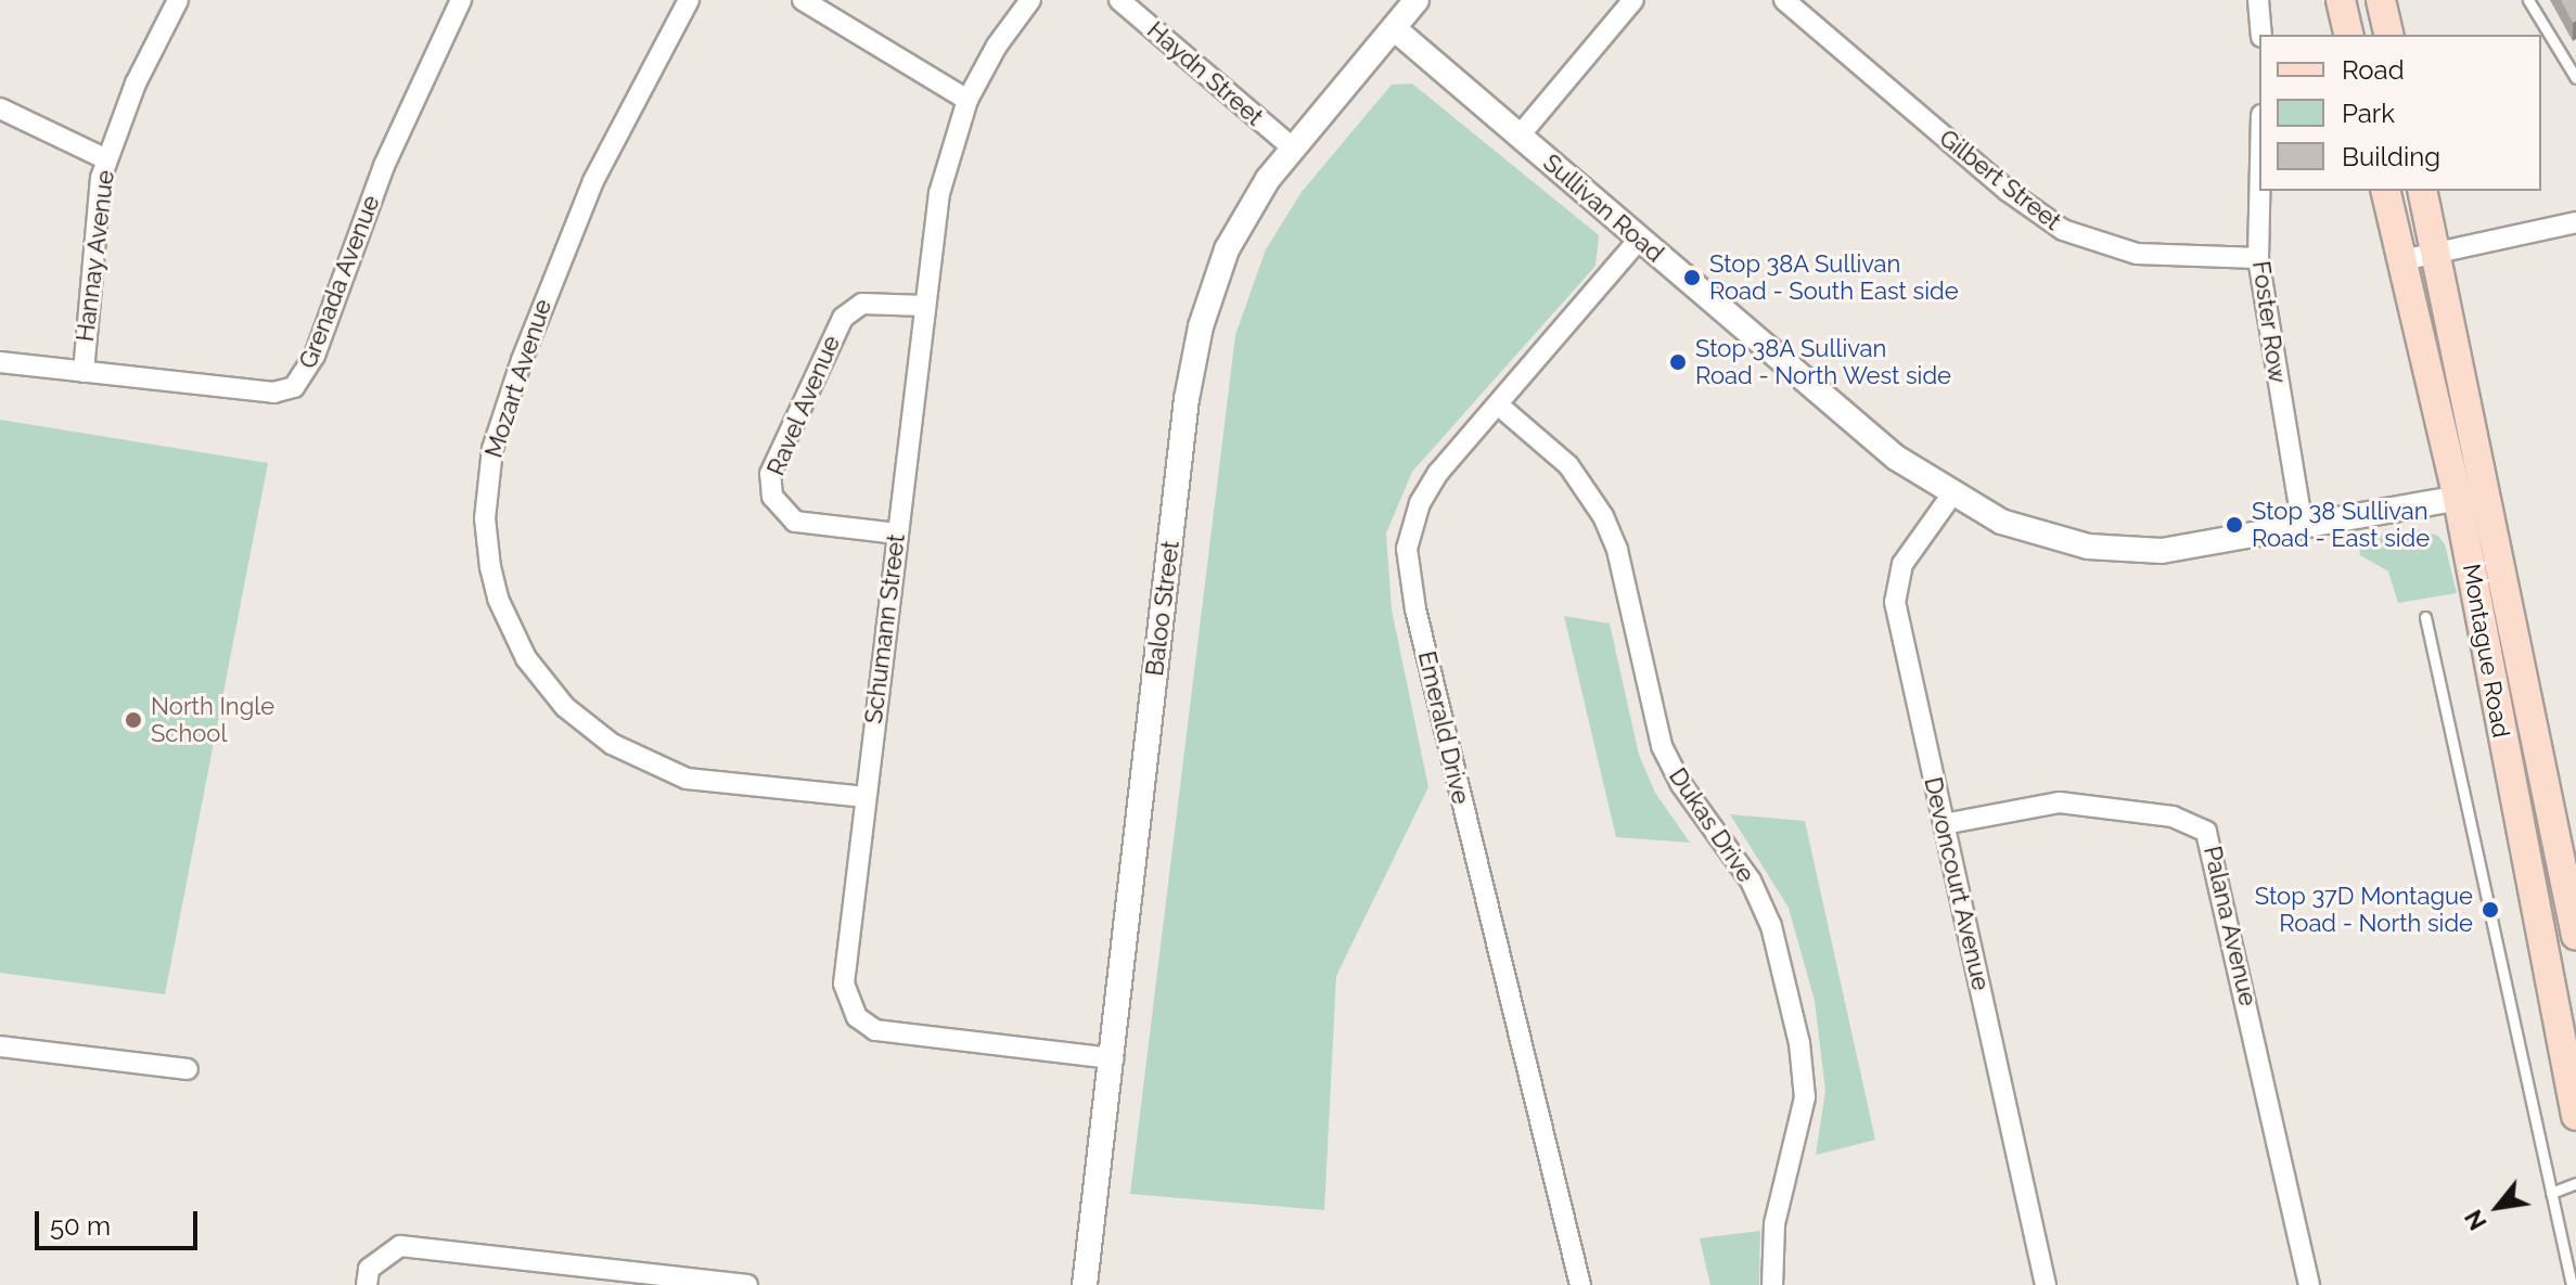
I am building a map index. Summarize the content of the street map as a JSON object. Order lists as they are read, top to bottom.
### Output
{
  "streets": {
    "main road": ["Montague Road"],
    "street": [
      "Haydn Street",
      "Gilbert Street",
      "Sullivan Road",
      "Hannay Avenue",
      "Grenada Avenue",
      "Foster Row",
      "Mozart Avenue",
      "Ravel Avenue",
      "Baloo Street",
      "Schumann Street",
      "Emerald Drive",
      "Dukas Drive",
      "Devoncourt Avenue",
      "Palana Avenue"
    ]
  },
  "crossings": [
    ["Haydn Street", "Baloo Street"],
    ["Gilbert Street", "Foster Row"],
    ["Sullivan Road", "Foster Row"],
    ["Sullivan Road", "Baloo Street"],
    ["Sullivan Road", "Montague Road"],
    ["Sullivan Road", "Emerald Drive"],
    ["Sullivan Road", "Devoncourt Avenue"],
    ["Hannay Avenue", "Grenada Avenue"],
    ["Mozart Avenue", "Schumann Street"],
    ["Ravel Avenue", "Schumann Street"],
    ["Baloo Street", "Schumann Street"],
    ["Emerald Drive", "Dukas Drive"],
    ["Devoncourt Avenue", "Palana Avenue"]
  ],
  "places": [
    "Stop 38A Sullivan Road - South East side",
    "Stop 38A Sullivan Road - North West side",
    "Stop 38 Sullivan Road - East side",
    "North Ingle School",
    "Stop 37D Montague Road - North side"
  ],
  "legend": ["Road", "Park", "Building"],
  "scale_bar": "50 m",
  "north": "bottom left"
}
